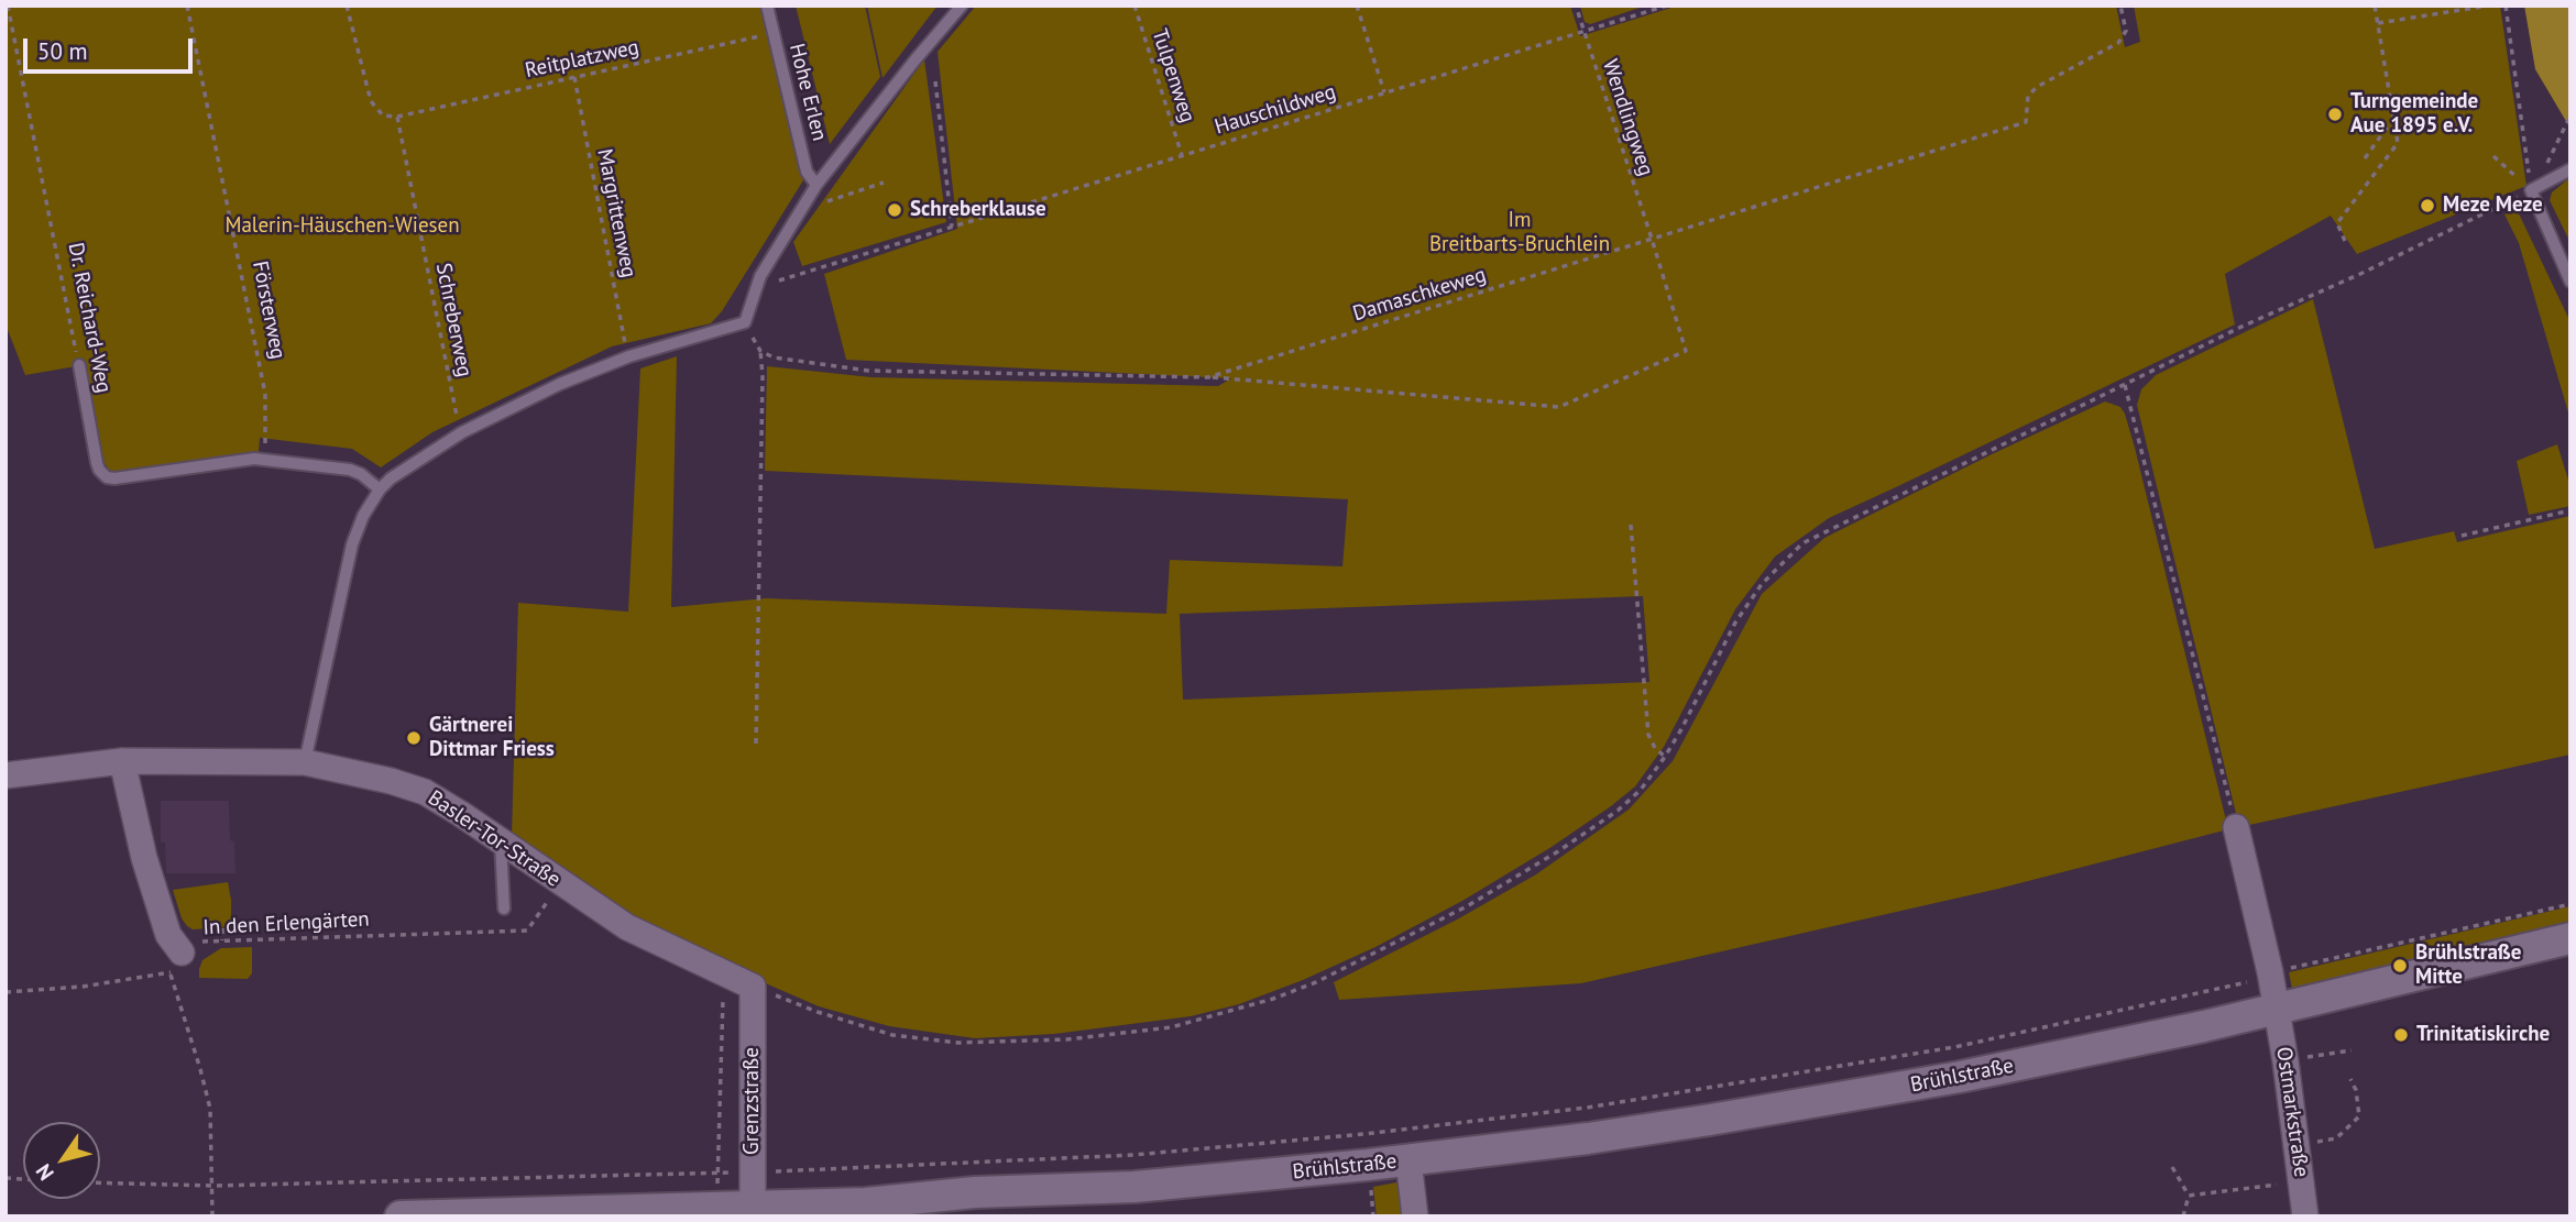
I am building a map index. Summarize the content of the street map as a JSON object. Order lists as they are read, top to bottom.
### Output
{
  "streets": {
    "street": [
      "Basler-Tor-Straße",
      "Brühlstraße",
      "Grenzstraße",
      "Ostmarkstraße"
    ],
    "lane": ["Hohe Erlen", "Dr. Reichard-Weg"],
    "path": [
      "Reitplatzweg",
      "Tulpenweg",
      "Hauschildweg",
      "Wendlingweg",
      "Margrittenweg",
      "Damaschkeweg",
      "Försterweg",
      "Schreberweg",
      "In den Erlengärten"
    ]
  },
  "crossings": [
    ["Reitplatzweg", "Hohe Erlen"],
    ["Reitplatzweg", "Margrittenweg"],
    ["Reitplatzweg", "Schreberweg"],
    ["Tulpenweg", "Hauschildweg"],
    ["Hauschildweg", "Wendlingweg"],
    ["Wendlingweg", "Damaschkeweg"],
    ["Försterweg", "Dr. Reichard-Weg"],
    ["Basler-Tor-Straße", "In den Erlengärten"],
    ["Basler-Tor-Straße", "Grenzstraße"],
    ["Brühlstraße", "Grenzstraße"],
    ["Brühlstraße", "Ostmarkstraße"]
  ],
  "parks": ["Im Breitbarts-Bruchlein", "Malerin-Häuschen-Wiesen"],
  "places": [
    "Turngemeinde Aue 1895 e.V.",
    "Meze Meze",
    "Schreberklause",
    "Gärtnerei Dittmar Friess",
    "Brühlstraße Mitte",
    "Trinitatiskirche"
  ],
  "scale_bar": "50 m",
  "north": "bottom left"
}
